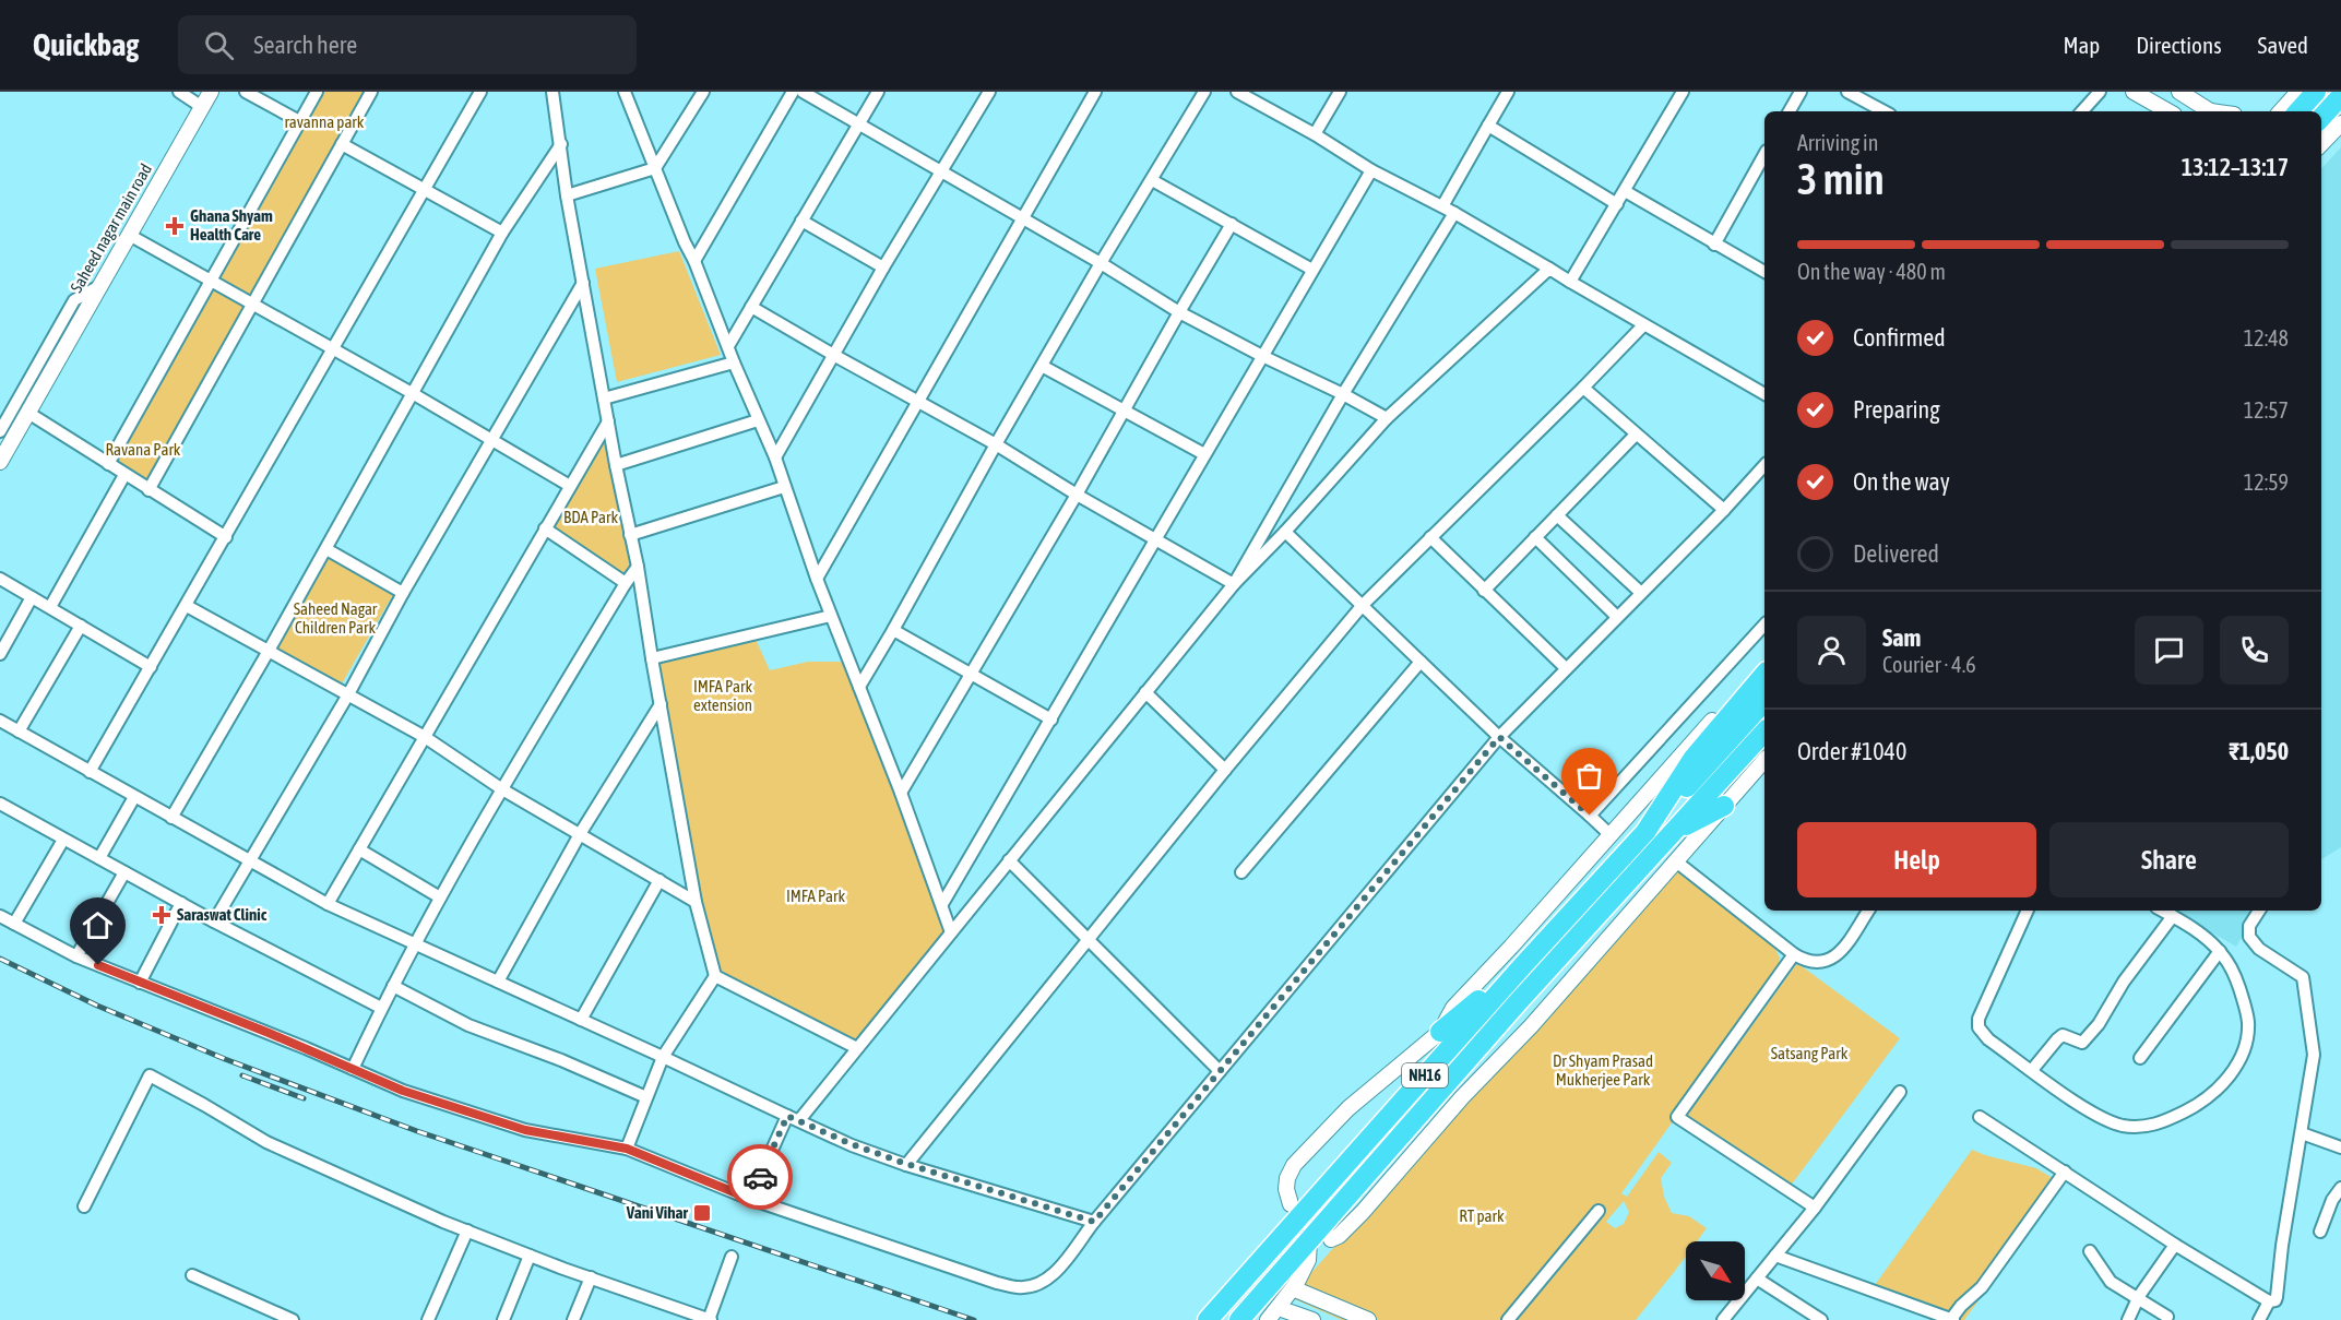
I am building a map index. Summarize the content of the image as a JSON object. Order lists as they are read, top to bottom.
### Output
{
  "streets": {
    "highway": ["NH16"],
    "street": ["Saheed nagar main road"]
  },
  "parks": [
    "ravanna park",
    "Ravana Park",
    "BDA Park",
    "Saheed Nagar Children Park",
    "IMFA Park extension",
    "IMFA Park",
    "Satsang Park",
    "Dr Shyam Prasad Mukherjee Park",
    "RT park"
  ],
  "places": {
    "health": ["Ghana Shyam Health Care", "Saraswat Clinic"],
    "transit": ["Vani Vihar"]
  },
  "north": "bottom right",
  "page": {
    "header": "Quickbag",
    "search": "Search here",
    "nav": ["Map", "Directions", "Saved"],
    "heading": ["3 min", "Arriving in", "13:12–13:17"],
    "panel": [
      "Sam",
      "Courier · 4.6",
      "Order #1040",
      "₹1,050"
    ],
    "bar": "On the way · 480 m",
    "list": [
      ["Confirmed", "12:48"],
      ["Preparing", "12:57"],
      ["On the way", "12:59"],
      "Delivered"
    ],
    "buttons": ["Help", "Share"]
  }
}
